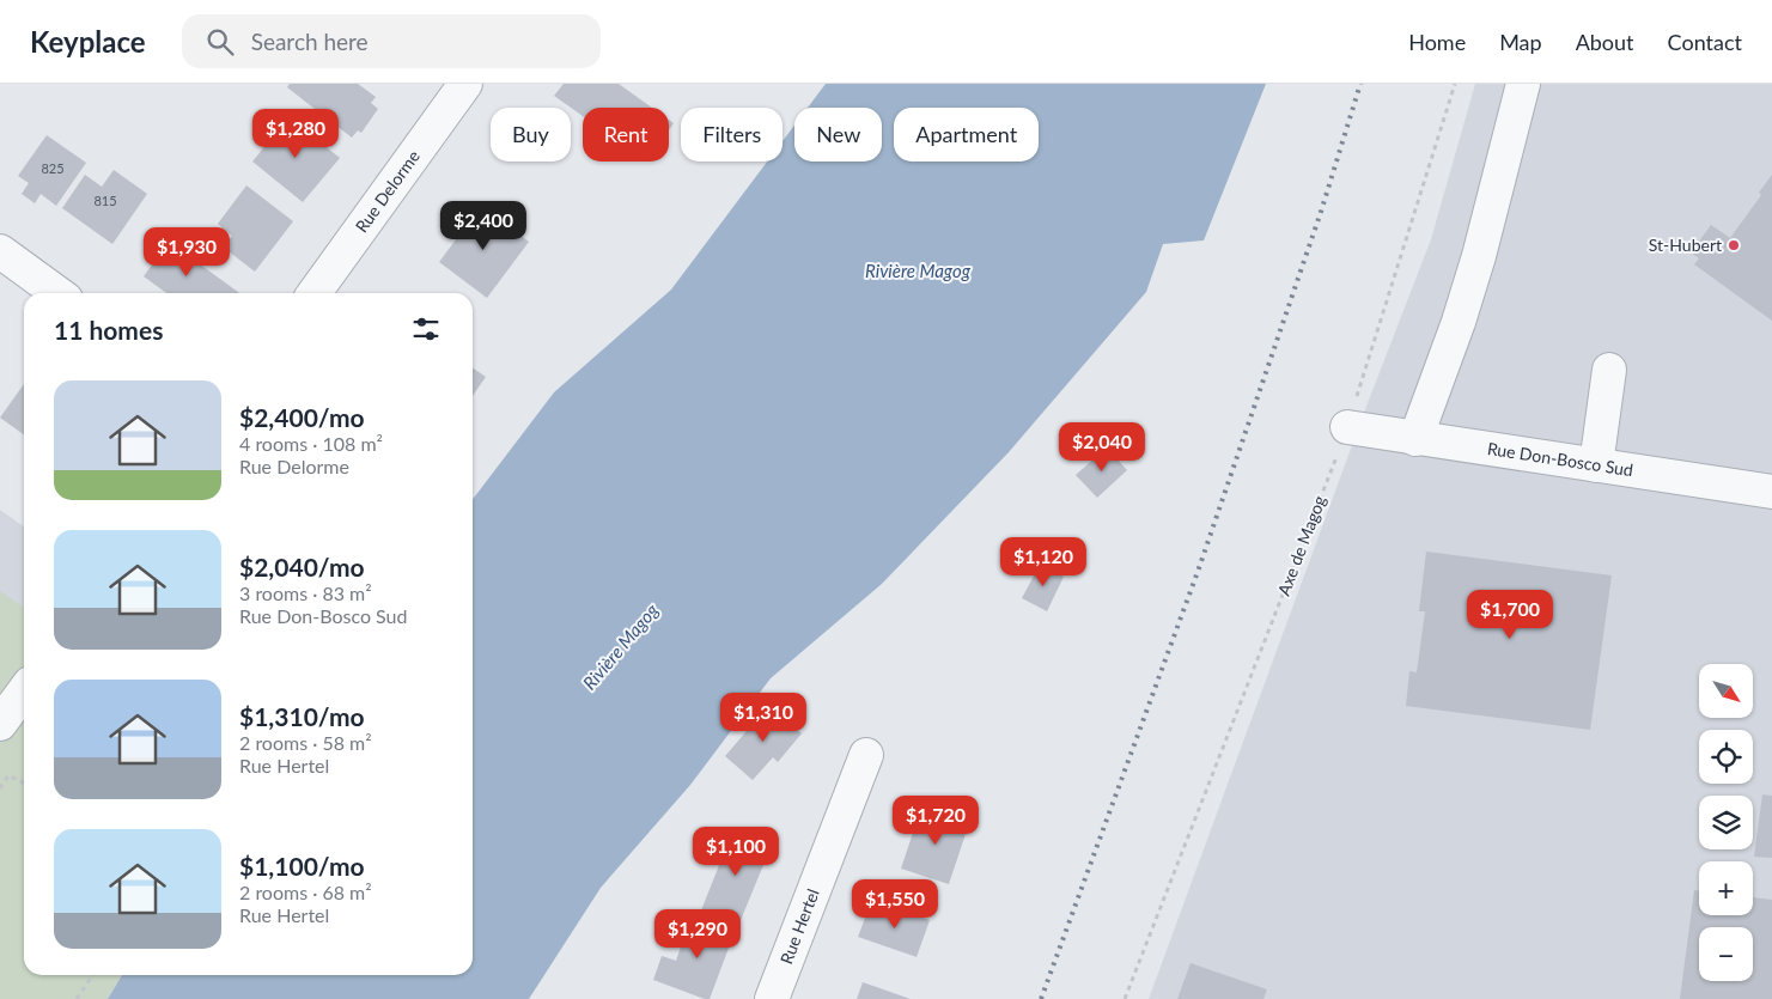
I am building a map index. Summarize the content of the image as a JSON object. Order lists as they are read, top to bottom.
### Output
{
  "streets": {
    "street": ["Rue Delorme", "Rue Don-Bosco Sud", "Rue Hertel"],
    "path": ["Axe de Magog"]
  },
  "crossings": [
    ["Rue Don-Bosco Sud", "Axe de Magog"]
  ],
  "water": ["Rivière Magog"],
  "places": ["St-Hubert"],
  "house_numbers": ["825", "815"],
  "north": "bottom right",
  "page": {
    "header": "Keyplace",
    "search": "Search here",
    "nav": [
      "Home",
      "Map",
      "About",
      "Contact"
    ],
    "chip": [
      "Buy",
      "Rent",
      "Filters",
      "New",
      "Apartment"
    ],
    "price": [
      "$1,280",
      "$2,400",
      "$1,930",
      "$2,040",
      "$1,120",
      "$1,700",
      "$1,310",
      "$1,720",
      "$1,100",
      "$1,550",
      "$1,290"
    ],
    "heading": "11 homes",
    "list": [
      {
        "name": "$2,400/mo",
        "note": "4 rooms · 108 m² · Rue Delorme"
      },
      {
        "name": "$2,040/mo",
        "note": "3 rooms · 83 m² · Rue Don-Bosco Sud"
      },
      {
        "name": "$1,310/mo",
        "note": "2 rooms · 58 m² · Rue Hertel"
      },
      {
        "name": "$1,100/mo",
        "note": "2 rooms · 68 m² · Rue Hertel"
      }
    ],
    "map_buttons": ["+", "−"]
  }
}
